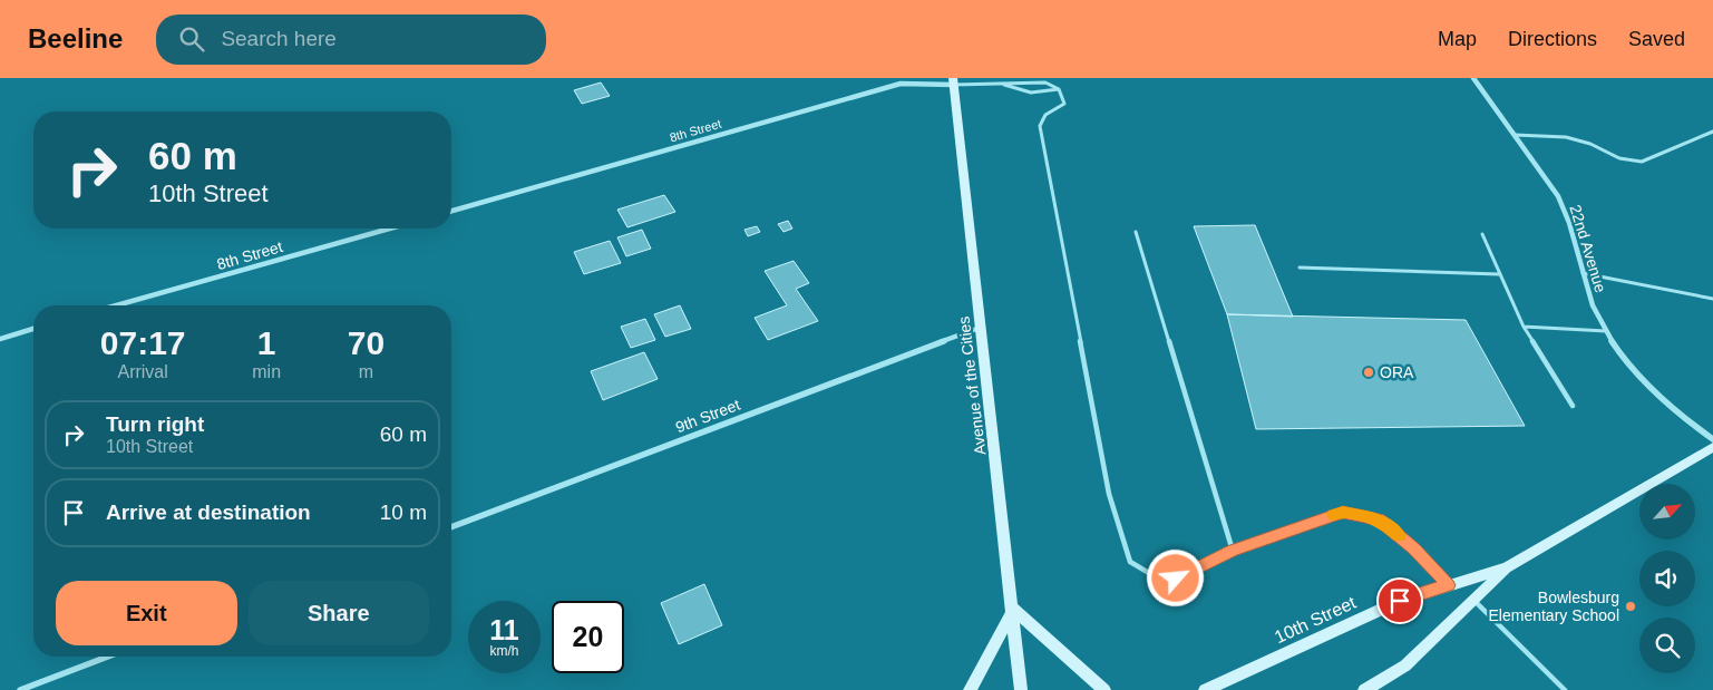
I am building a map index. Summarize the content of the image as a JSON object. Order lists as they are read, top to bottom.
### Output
{
  "streets": {
    "street": [
      "8th Street",
      "22nd Avenue",
      "Avenue of the Cities",
      "9th Street",
      "10th Street"
    ]
  },
  "crossings": [
    ["8th Street", "Avenue of the Cities"],
    ["Avenue of the Cities", "9th Street"]
  ],
  "places": ["ORA", "Bowlesburg Elementary School"],
  "north": "top right",
  "page": {
    "header": "Beeline",
    "search": "Search here",
    "nav": ["Map", "Directions", "Saved"],
    "turn": ["60 m", "10th Street"],
    "eta": [
      "07:17",
      "Arrival",
      "1",
      "min",
      "70",
      "m"
    ],
    "list": [
      {
        "name": "Turn right",
        "note": "10th Street",
        "value": "60 m"
      },
      {
        "name": "Arrive at destination",
        "value": "10 m"
      }
    ],
    "buttons": ["Exit", "Share"],
    "speed": "11 km/h",
    "limit": "20"
  }
}
